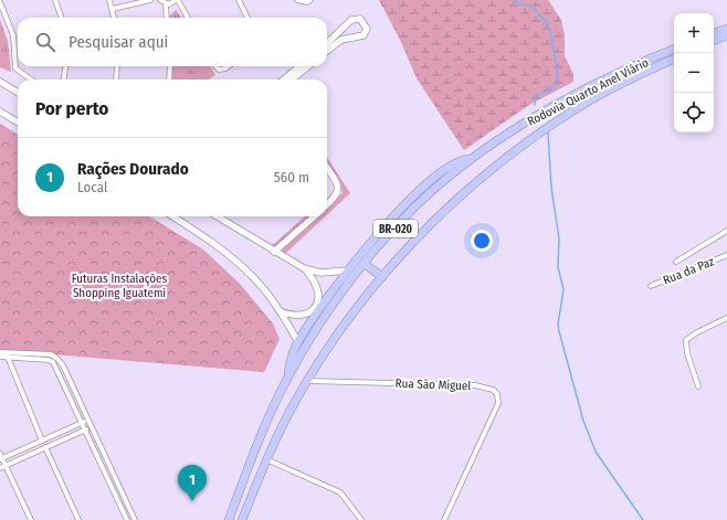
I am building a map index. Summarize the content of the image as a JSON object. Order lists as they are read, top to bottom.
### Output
{
  "streets": {
    "highway": ["Rodovia Quarto Anel Viário", "BR-020"],
    "street": ["Rua da Paz", "Rua São Miguel"]
  },
  "crossings": [
    ["Rodovia Quarto Anel Viário", "Rua São Miguel"]
  ],
  "parks": ["Futuras Instalações Shopping Iguatemi"],
  "page": {
    "map_buttons": ["+", "−"],
    "search": "Pesquisar aqui",
    "heading": "Por perto",
    "list": [
      {
        "mark": "1",
        "name": "Rações Dourado",
        "note": "Local",
        "value": "560 m"
      }
    ],
    "pins": "1"
  }
}
